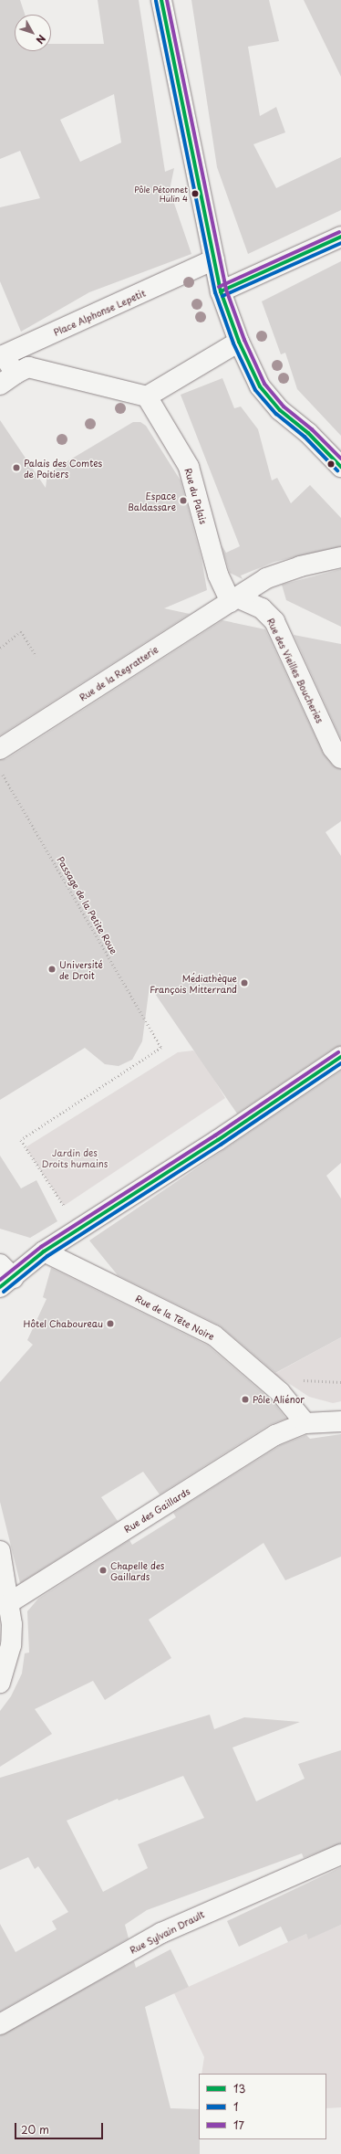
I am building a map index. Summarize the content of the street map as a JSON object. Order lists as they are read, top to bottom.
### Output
{
  "streets": {
    "street": [
      "Place Alphonse Lepetit",
      "Rue du Palais",
      "Rue des Vieilles Boucheries",
      "Rue de la Regratterie",
      "Rue de la Tête Noire",
      "Rue des Gaillards",
      "Rue Sylvain Drault"
    ],
    "path": ["Passage de la Petite Roue"]
  },
  "crossings": [
    ["Place Alphonse Lepetit", "Rue du Palais"],
    ["Rue du Palais", "Rue des Vieilles Boucheries"],
    ["Rue du Palais", "Rue de la Regratterie"],
    ["Rue des Vieilles Boucheries", "Rue de la Regratterie"],
    ["Rue de la Tête Noire", "Rue des Gaillards"]
  ],
  "parks": ["Jardin des Droits humains"],
  "places": [
    "Pôle Pétonnet Hulin 4",
    "Palais des Comtes de Poitiers",
    "Espace Baldassare",
    "Université de Droit",
    "Médiathèque François Mitterrand",
    "Hôtel Chaboureau",
    "Pôle Aliénor",
    "Chapelle des Gaillards"
  ],
  "lines": ["transit line 13", "transit line 17", "transit line 1"],
  "legend": ["13", "1", "17"],
  "scale_bar": "20 m",
  "north": "bottom right"
}
